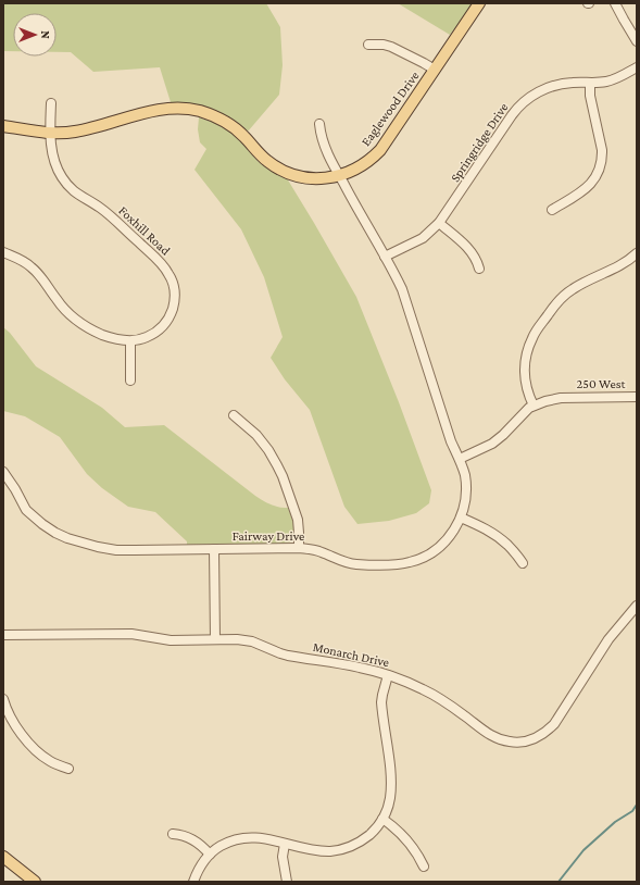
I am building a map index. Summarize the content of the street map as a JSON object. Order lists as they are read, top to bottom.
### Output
{
  "streets": {
    "main road": ["Eaglewood Drive"],
    "street": [
      "Springridge Drive",
      "Foxhill Road",
      "250 West",
      "Fairway Drive",
      "Monarch Drive"
    ]
  },
  "crossings": [
    ["Eaglewood Drive", "Foxhill Road"],
    ["Eaglewood Drive", "Fairway Drive"],
    ["Springridge Drive", "Fairway Drive"]
  ],
  "north": "right"
}
